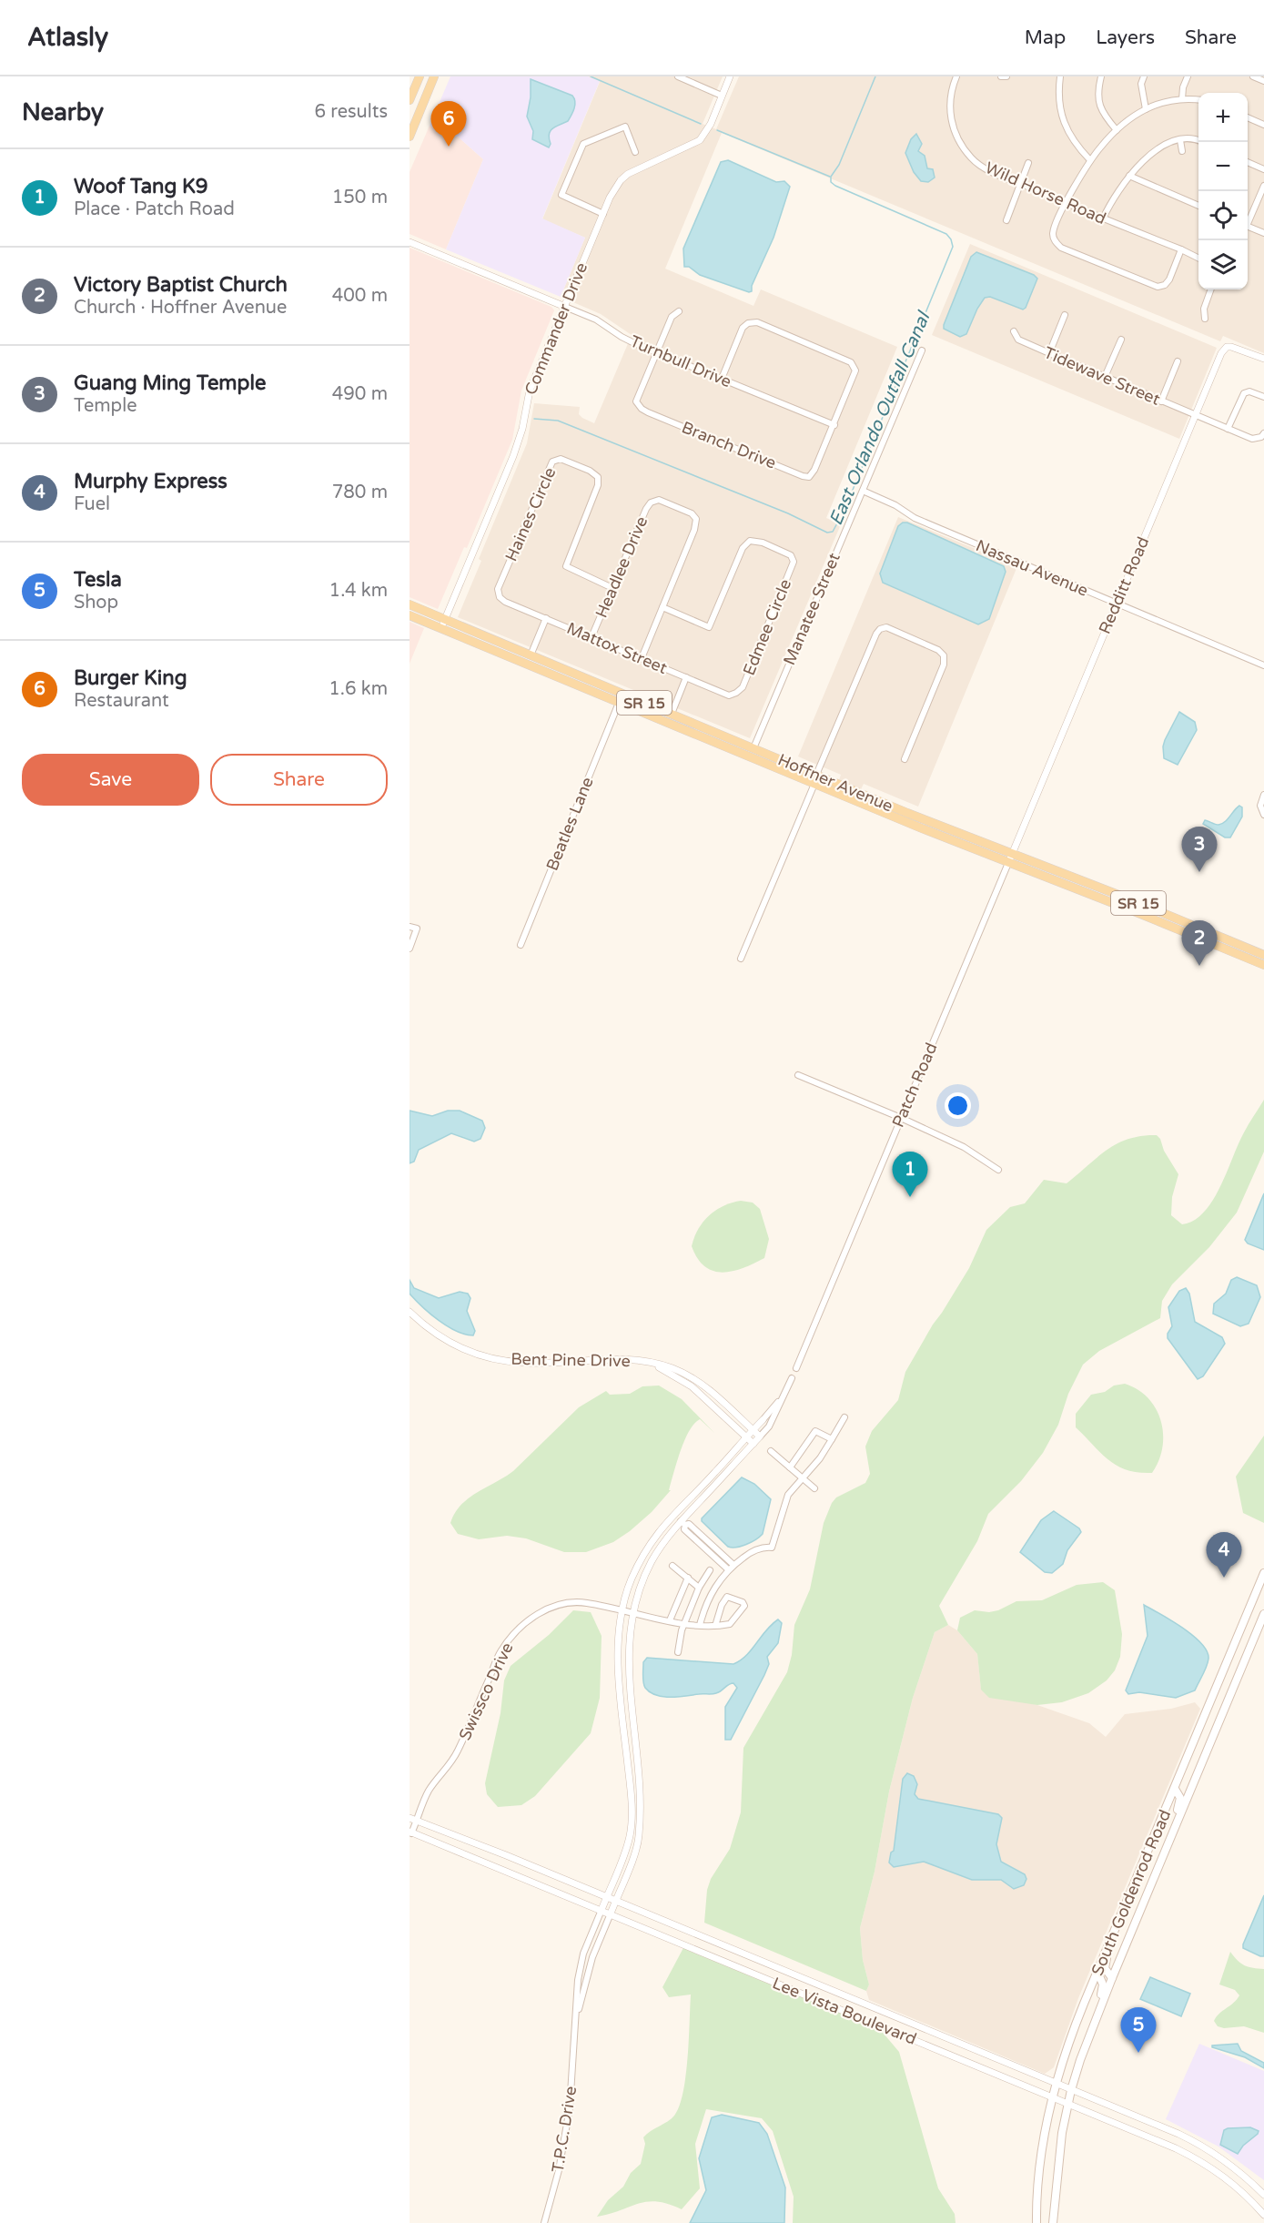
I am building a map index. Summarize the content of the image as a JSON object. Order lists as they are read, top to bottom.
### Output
{
  "streets": {
    "main road": ["SR 15", "Hoffner Avenue", "South Goldenrod Road"],
    "street": [
      "Wild Horse Road",
      "Commander Drive",
      "Turnbull Drive",
      "Tidewave Street",
      "Branch Drive",
      "Haines Circle",
      "Headlee Drive",
      "Nassau Avenue",
      "Redditt Road",
      "Manatee Street",
      "Edmee Circle",
      "Mattox Street",
      "Beatles Lane",
      "Patch Road",
      "Bent Pine Drive",
      "Swissco Drive",
      "Lee Vista Boulevard",
      "T.P.C. Drive"
    ]
  },
  "crossings": [
    ["Commander Drive", "Turnbull Drive"],
    ["Commander Drive", "Hoffner Avenue"],
    ["Turnbull Drive", "Branch Drive"],
    ["Tidewave Street", "Redditt Road"],
    ["Haines Circle", "Headlee Drive"],
    ["Haines Circle", "Mattox Street"],
    ["Headlee Drive", "Edmee Circle"],
    ["Headlee Drive", "Mattox Street"],
    ["Nassau Avenue", "Redditt Road"],
    ["Nassau Avenue", "Manatee Street"],
    ["Redditt Road", "Hoffner Avenue"],
    ["Redditt Road", "Patch Road"],
    ["Manatee Street", "Hoffner Avenue"],
    ["Edmee Circle", "Mattox Street"],
    ["Hoffner Avenue", "Beatles Lane"],
    ["Hoffner Avenue", "Patch Road"],
    ["Swissco Drive", "Lee Vista Boulevard"],
    ["South Goldenrod Road", "Lee Vista Boulevard"],
    ["Lee Vista Boulevard", "T.P.C. Drive"]
  ],
  "water": ["East Orlando Outfall Canal"],
  "page": {
    "header": "Atlasly",
    "nav": ["Map", "Layers", "Share"],
    "heading": ["Nearby", "6 results"],
    "map_buttons": ["+", "−"],
    "pins": [
      "6",
      "3",
      "2",
      "1",
      "4",
      "5"
    ],
    "list": [
      {
        "mark": "1",
        "name": "Woof Tang K9",
        "note": "Place · Patch Road",
        "value": "150 m"
      },
      {
        "mark": "2",
        "name": "Victory Baptist Church",
        "note": "Church · Hoffner Avenue",
        "value": "400 m"
      },
      {
        "mark": "3",
        "name": "Guang Ming Temple",
        "note": "Temple",
        "value": "490 m"
      },
      {
        "mark": "4",
        "name": "Murphy Express",
        "note": "Fuel",
        "value": "780 m"
      },
      {
        "mark": "5",
        "name": "Tesla",
        "note": "Shop",
        "value": "1.4 km"
      },
      {
        "mark": "6",
        "name": "Burger King",
        "note": "Restaurant",
        "value": "1.6 km"
      }
    ],
    "buttons": ["Save", "Share"]
  }
}
